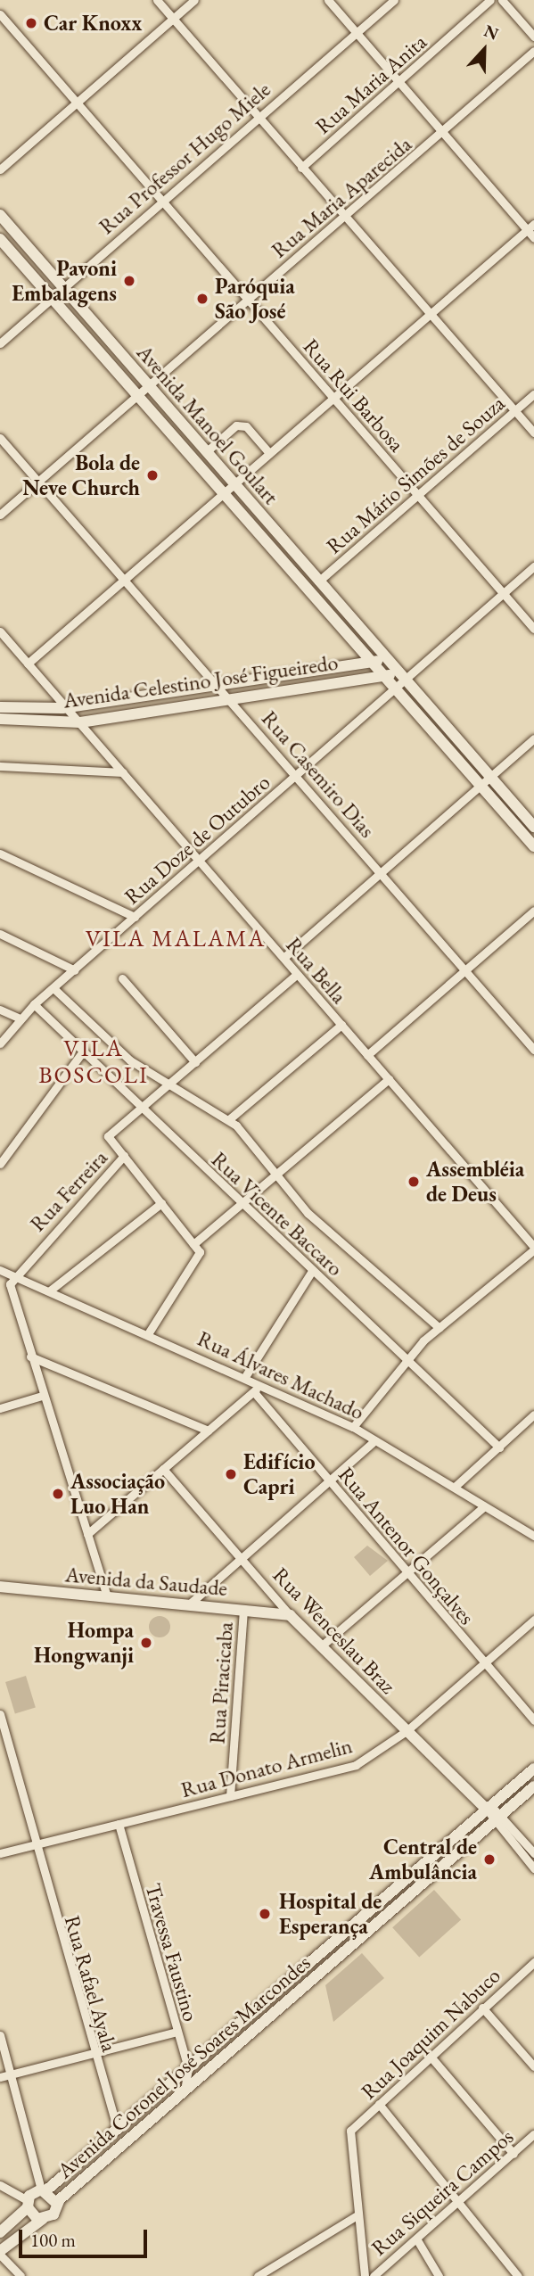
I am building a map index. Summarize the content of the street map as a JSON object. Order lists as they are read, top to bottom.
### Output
{
  "streets": {
    "main road": [
      "Avenida Manoel Goulart",
      "Avenida Celestino José Figueiredo",
      "Avenida da Saudade",
      "Rua Wenceslau Braz",
      "Avenida Coronel José Soares Marcondes"
    ],
    "street": [
      "Rua Maria Anita",
      "Rua Professor Hugo Miele",
      "Rua Maria Aparecida",
      "Rua Rui Barbosa",
      "Rua Mário Simões de Souza",
      "Rua Casemiro Dias",
      "Rua Doze de Outubro",
      "Rua Bella",
      "Rua Ferreira",
      "Rua Vicente Baccaro",
      "Rua Álvares Machado",
      "Rua Antenor Gonçalves",
      "Rua Piracicaba",
      "Rua Donato Armelin",
      "Travessa Faustino",
      "Rua Rafael Ayala",
      "Rua Joaquim Nabuco",
      "Rua Siqueira Campos"
    ]
  },
  "crossings": [
    ["Rua Professor Hugo Miele", "Rua Rui Barbosa"],
    ["Rua Professor Hugo Miele", "Avenida Manoel Goulart"],
    ["Rua Maria Aparecida", "Rua Rui Barbosa"],
    ["Rua Maria Aparecida", "Avenida Manoel Goulart"],
    ["Rua Maria Aparecida", "Rua Casemiro Dias"],
    ["Rua Rui Barbosa", "Rua Mário Simões de Souza"],
    ["Rua Rui Barbosa", "Rua Doze de Outubro"],
    ["Avenida Manoel Goulart", "Rua Mário Simões de Souza"],
    ["Avenida Manoel Goulart", "Avenida Celestino José Figueiredo"],
    ["Avenida Manoel Goulart", "Rua Doze de Outubro"],
    ["Avenida Celestino José Figueiredo", "Rua Casemiro Dias"],
    ["Avenida Celestino José Figueiredo", "Rua Doze de Outubro"],
    ["Avenida Celestino José Figueiredo", "Rua Bella"],
    ["Rua Casemiro Dias", "Rua Doze de Outubro"],
    ["Rua Doze de Outubro", "Rua Bella"],
    ["Rua Doze de Outubro", "Rua Vicente Baccaro"],
    ["Rua Ferreira", "Rua Álvares Machado"],
    ["Rua Antenor Gonçalves", "Rua Donato Armelin"],
    ["Avenida da Saudade", "Rua Wenceslau Braz"],
    ["Avenida da Saudade", "Rua Piracicaba"],
    ["Rua Wenceslau Braz", "Rua Donato Armelin"],
    ["Rua Wenceslau Braz", "Avenida Coronel José Soares Marcondes"],
    ["Rua Piracicaba", "Rua Donato Armelin"],
    ["Rua Donato Armelin", "Travessa Faustino"],
    ["Rua Donato Armelin", "Rua Rafael Ayala"],
    ["Travessa Faustino", "Avenida Coronel José Soares Marcondes"],
    ["Rua Rafael Ayala", "Avenida Coronel José Soares Marcondes"]
  ],
  "districts": ["VILA MALAMA", "VILA BOSCOLI"],
  "places": [
    "Car Knoxx",
    "Pavoni Embalagens",
    "Paróquia São José",
    "Bola de Neve Church",
    "Assembléia de Deus",
    "Edifício Capri",
    "Associação Luo Han",
    "Hompa Hongwanji",
    "Central de Ambulância",
    "Hospital de Esperança"
  ],
  "scale_bar": "100 m",
  "north": "top"
}
